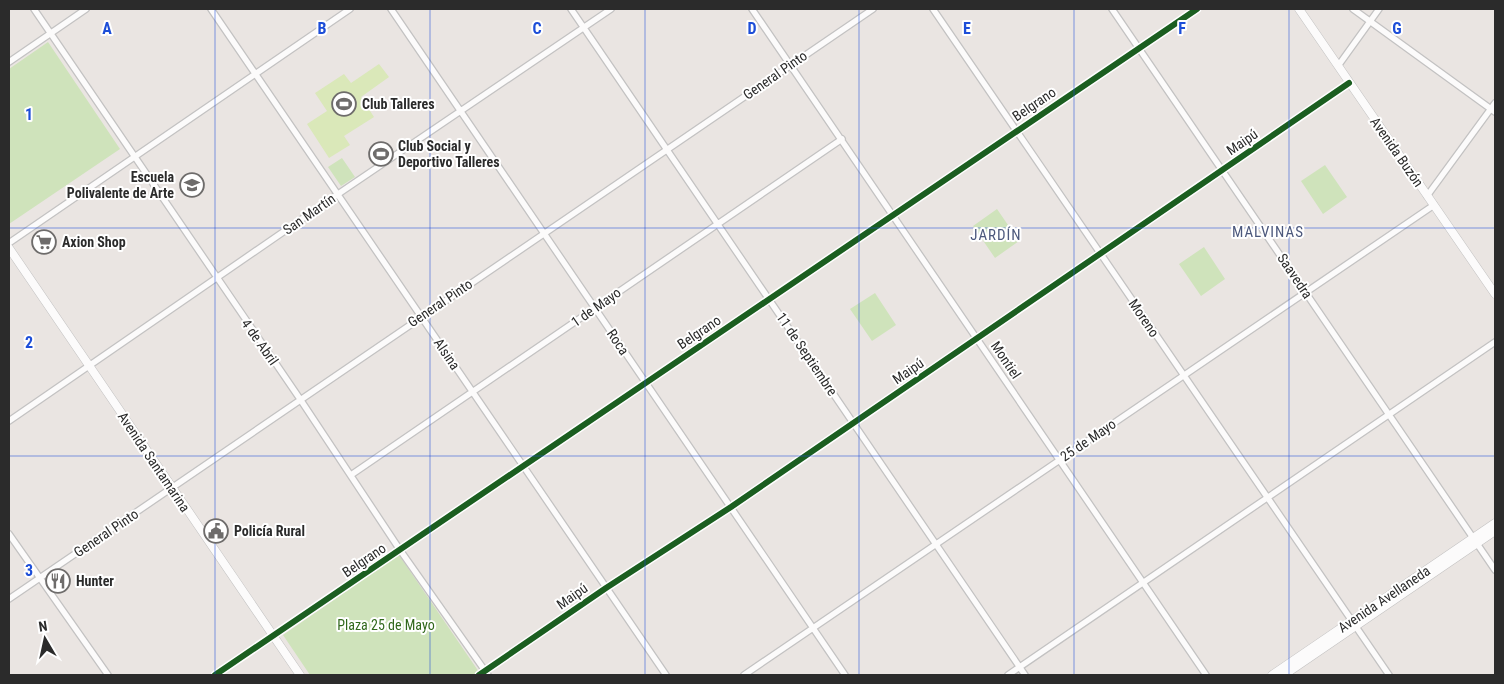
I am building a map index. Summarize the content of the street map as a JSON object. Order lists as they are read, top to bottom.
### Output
{
  "streets": {
    "main road": ["Avenida Buzón", "Avenida Santamarina", "Avenida Avellaneda"],
    "street": [
      "General Pinto",
      "Belgrano",
      "Maipú",
      "San Martín",
      "Saavedra",
      "1 de Mayo",
      "Moreno",
      "4 de Abril",
      "Roca",
      "Alsina",
      "11 de Septiembre",
      "Montiel",
      "25 de Mayo"
    ]
  },
  "crossings": [
    ["General Pinto", "4 de Abril"],
    ["General Pinto", "Roca"],
    ["General Pinto", "Alsina"],
    ["General Pinto", "11 de Septiembre"],
    ["General Pinto", "Montiel"],
    ["General Pinto", "Avenida Santamarina"],
    ["Belgrano", "Saavedra"],
    ["Belgrano", "Moreno"],
    ["Belgrano", "4 de Abril"],
    ["Belgrano", "Roca"],
    ["Belgrano", "Alsina"],
    ["Belgrano", "11 de Septiembre"],
    ["Belgrano", "Montiel"],
    ["Belgrano", "Avenida Santamarina"],
    ["Maipú", "Avenida Buzón"],
    ["Maipú", "Saavedra"],
    ["Maipú", "Moreno"],
    ["Maipú", "4 de Abril"],
    ["Maipú", "Roca"],
    ["Maipú", "Alsina"],
    ["Maipú", "11 de Septiembre"],
    ["Maipú", "Montiel"],
    ["Avenida Buzón", "25 de Mayo"],
    ["San Martín", "4 de Abril"],
    ["San Martín", "Roca"],
    ["San Martín", "Alsina"],
    ["San Martín", "11 de Septiembre"],
    ["San Martín", "Avenida Santamarina"],
    ["Saavedra", "25 de Mayo"],
    ["Saavedra", "Avenida Avellaneda"],
    ["1 de Mayo", "4 de Abril"],
    ["1 de Mayo", "Roca"],
    ["1 de Mayo", "Alsina"],
    ["1 de Mayo", "11 de Septiembre"],
    ["1 de Mayo", "Montiel"],
    ["Moreno", "25 de Mayo"],
    ["Moreno", "Avenida Avellaneda"],
    ["Roca", "25 de Mayo"],
    ["11 de Septiembre", "25 de Mayo"],
    ["Montiel", "25 de Mayo"]
  ],
  "districts": ["MALVINAS", "JARDÍN"],
  "parks": ["Plaza 25 de Mayo"],
  "places": {
    "sports": ["Club Talleres", "Club Social y Deportivo Talleres"],
    "school or university": ["Escuela Polivalente de Arte"],
    "supermarket": ["Axion Shop"],
    "public building": ["Policía Rural"],
    "restaurant": ["Hunter"]
  },
  "north": "top",
  "grid": {
    "columns": [
      "A",
      "B",
      "C",
      "D",
      "E",
      "F",
      "G"
    ],
    "rows": ["1", "2", "3"]
  }
}
